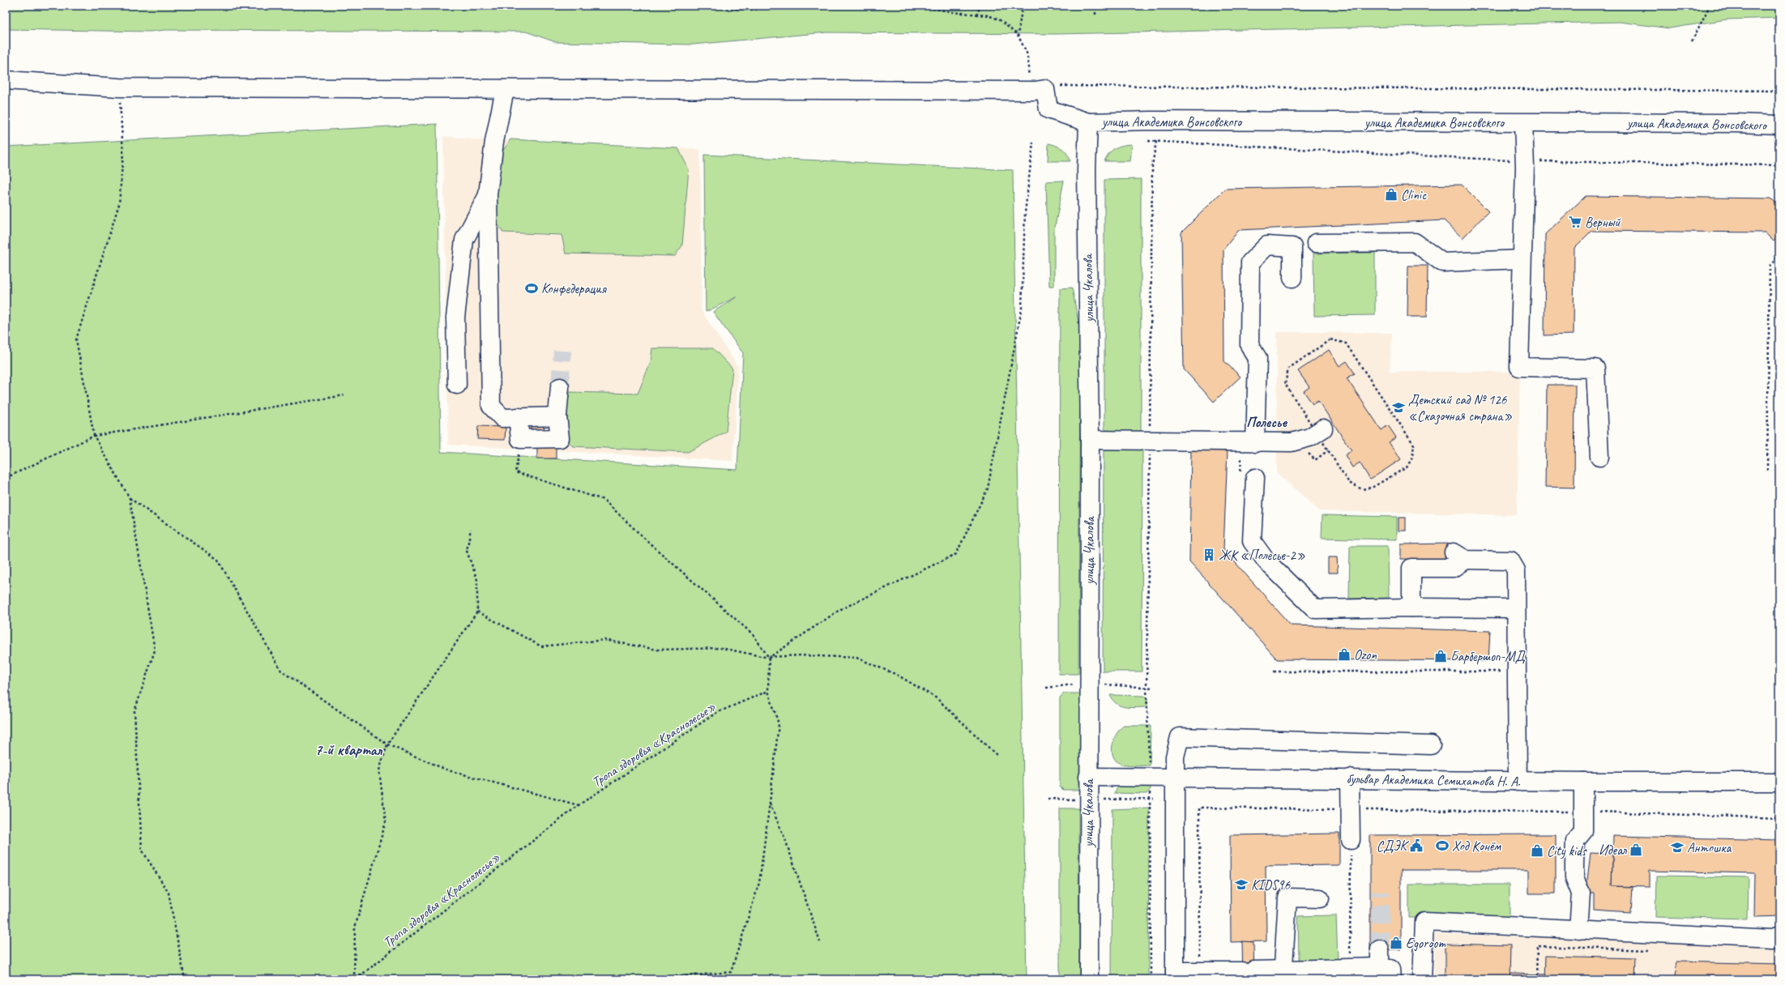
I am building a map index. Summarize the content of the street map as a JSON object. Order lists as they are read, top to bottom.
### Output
{
  "streets": {
    "street": ["улица Академика Вонсовского", "улица Чкалова", "бульвар Академика Семихатова Н. А."],
    "path": ["Тропа здоровья «Краснолесье»"]
  },
  "crossings": [
    ["улица Академика Вонсовского", "улица Чкалова"],
    ["улица Чкалова", "бульвар Академика Семихатова Н. А."]
  ],
  "districts": ["Полесье", "7-й квартал"],
  "places": {
    "shop": [
      "Clinic",
      "Ozon",
      "Барбершоп-МД",
      "Идеал",
      "City kids",
      "Egoroom"
    ],
    "supermarket": ["Верный"],
    "sports": ["Конфедерация", "Ход Конём"],
    "school or university": ["Детский сад № 126 «Сказочная страна»", "Антошка", "KIDS96"],
    "building": ["ЖК «Полесье-2»"],
    "public building": ["СДЭК"]
  }
}
